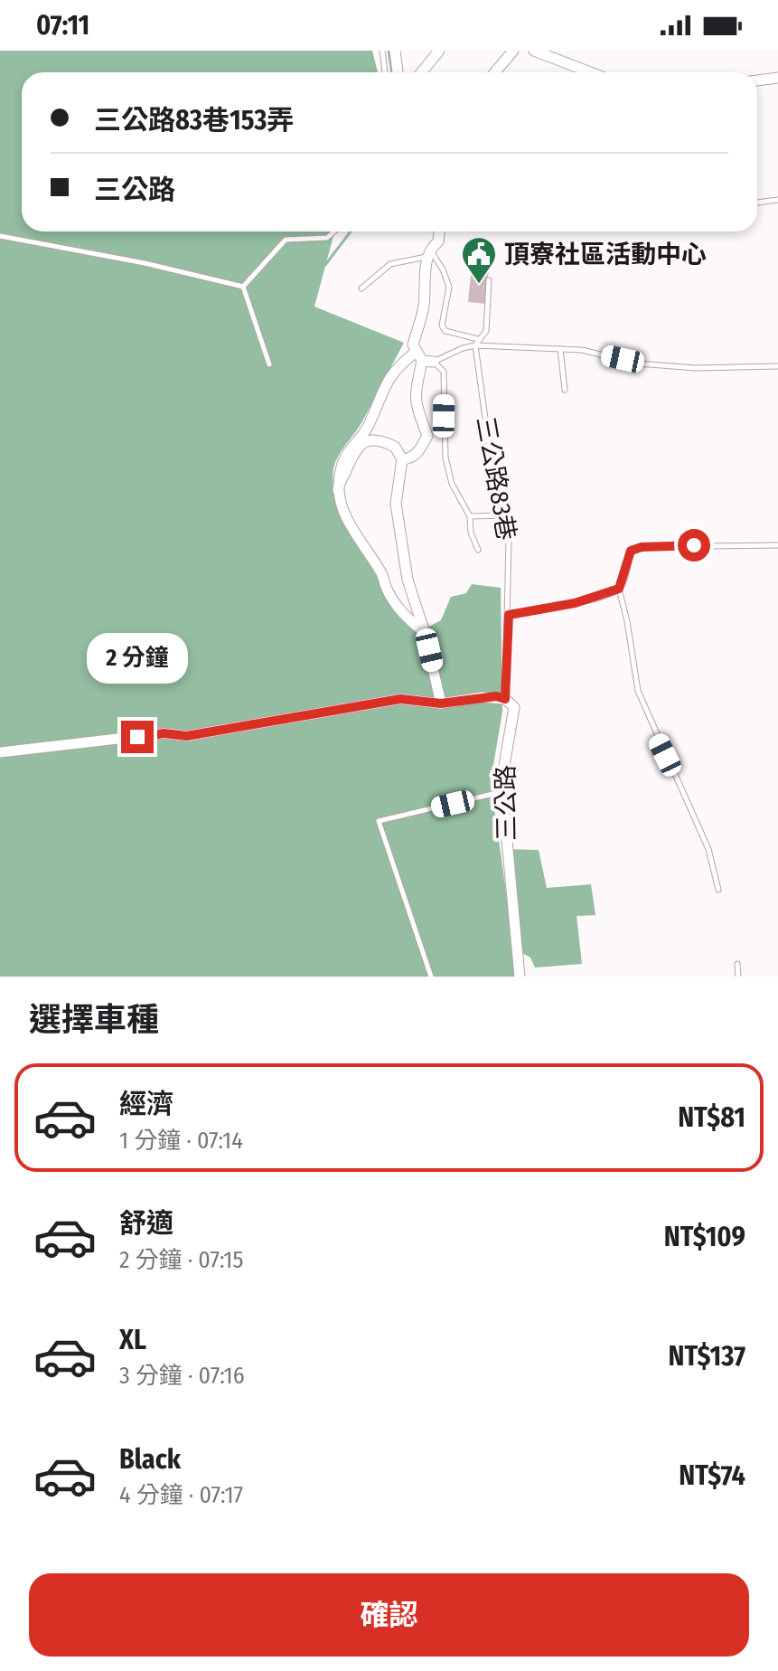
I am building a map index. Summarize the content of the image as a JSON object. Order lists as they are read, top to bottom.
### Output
{
  "streets": {
    "street": ["三公路"],
    "lane": ["三公路83巷"]
  },
  "crossings": [
    ["三公路83巷", "三公路"]
  ],
  "places": {
    "public building": ["頂寮社區活動中心"]
  },
  "page": {
    "status": "07:11",
    "banner": ["三公路83巷153弄", "三公路"],
    "bubble": "2 分鐘",
    "heading": "選擇車種",
    "list": [
      {
        "name": "經濟",
        "note": "1 分鐘 · 07:14",
        "value": "NT$81"
      },
      {
        "name": "舒適",
        "note": "2 分鐘 · 07:15",
        "value": "NT$109"
      },
      {
        "name": "XL",
        "note": "3 分鐘 · 07:16",
        "value": "NT$137"
      },
      {
        "name": "Black",
        "note": "4 分鐘 · 07:17",
        "value": "NT$74"
      }
    ],
    "buttons": "確認"
  }
}
